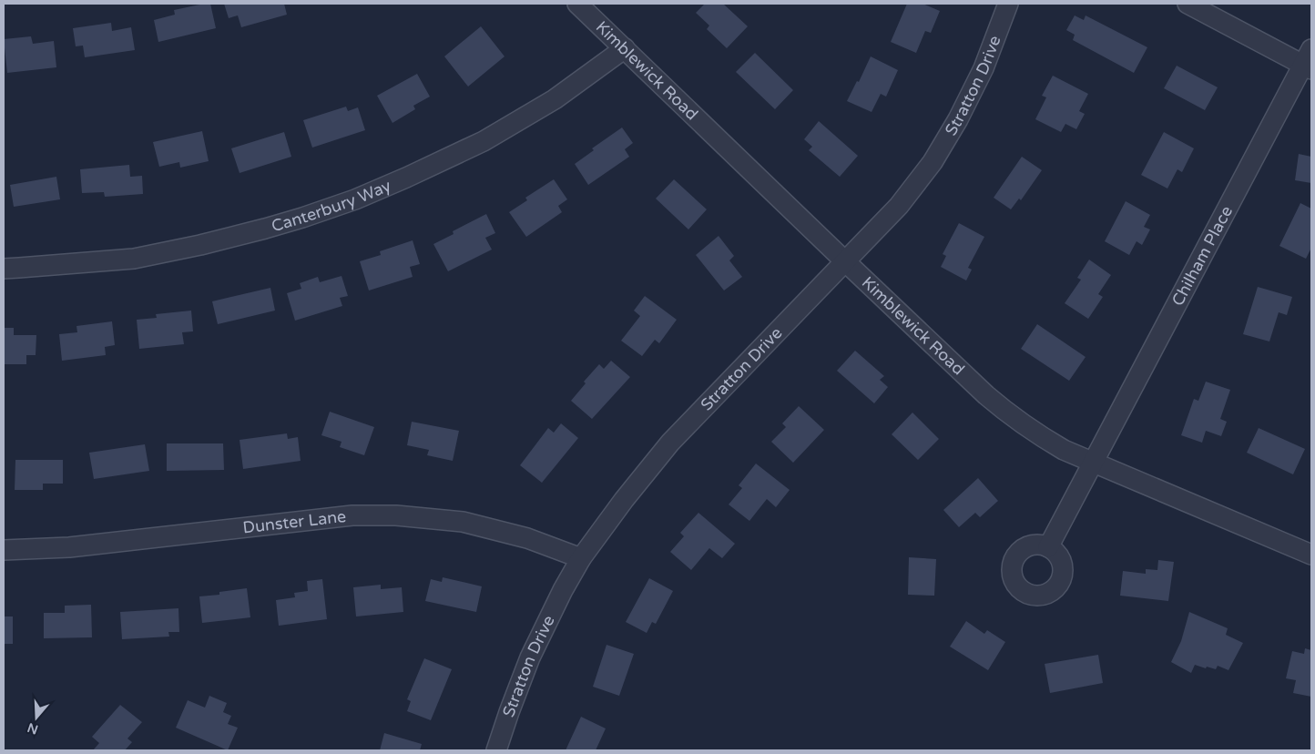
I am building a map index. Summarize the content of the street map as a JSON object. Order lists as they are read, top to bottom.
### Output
{
  "streets": {
    "street": [
      "Kimblewick Road",
      "Stratton Drive",
      "Canterbury Way",
      "Chilham Place",
      "Dunster Lane"
    ]
  },
  "crossings": [
    ["Kimblewick Road", "Stratton Drive"],
    ["Kimblewick Road", "Canterbury Way"],
    ["Kimblewick Road", "Chilham Place"],
    ["Stratton Drive", "Dunster Lane"]
  ],
  "north": "bottom"
}
